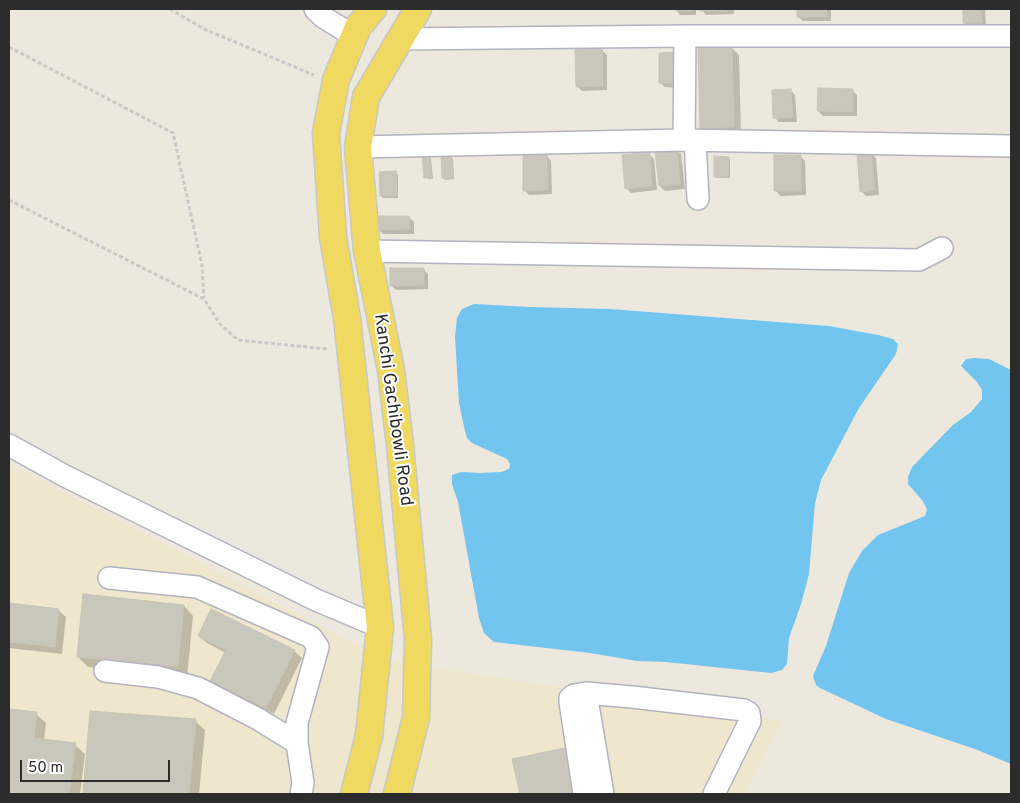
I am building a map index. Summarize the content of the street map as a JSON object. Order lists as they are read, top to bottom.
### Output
{
  "streets": {
    "main road": ["Kanchi Gachibowli Road"]
  },
  "scale_bar": "50 m"
}
